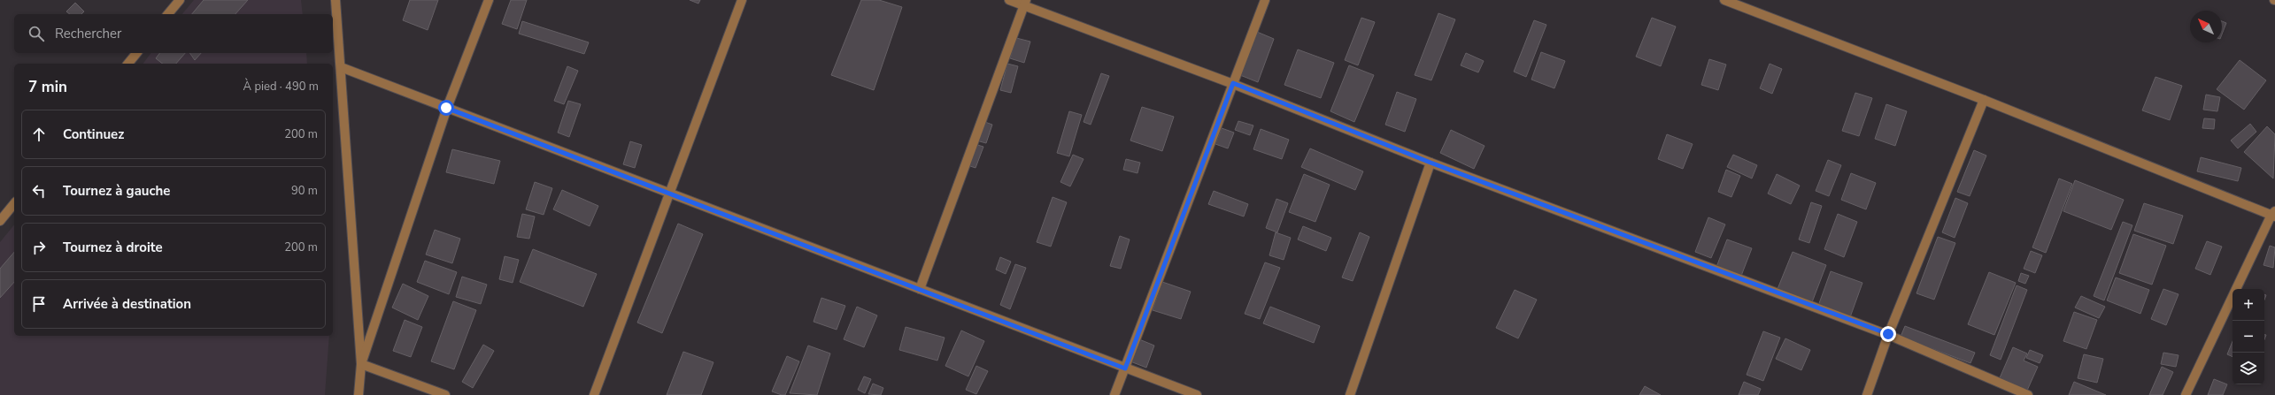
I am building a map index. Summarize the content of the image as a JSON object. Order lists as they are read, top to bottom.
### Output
{
  "north": "top left",
  "page": {
    "search": "Rechercher",
    "heading": ["7 min", "À pied · 490 m"],
    "list": [
      ["Continuez", "200 m"],
      ["Tournez à gauche", "90 m"],
      ["Tournez à droite", "200 m"],
      "Arrivée à destination"
    ],
    "map_buttons": ["+", "−"]
  }
}
